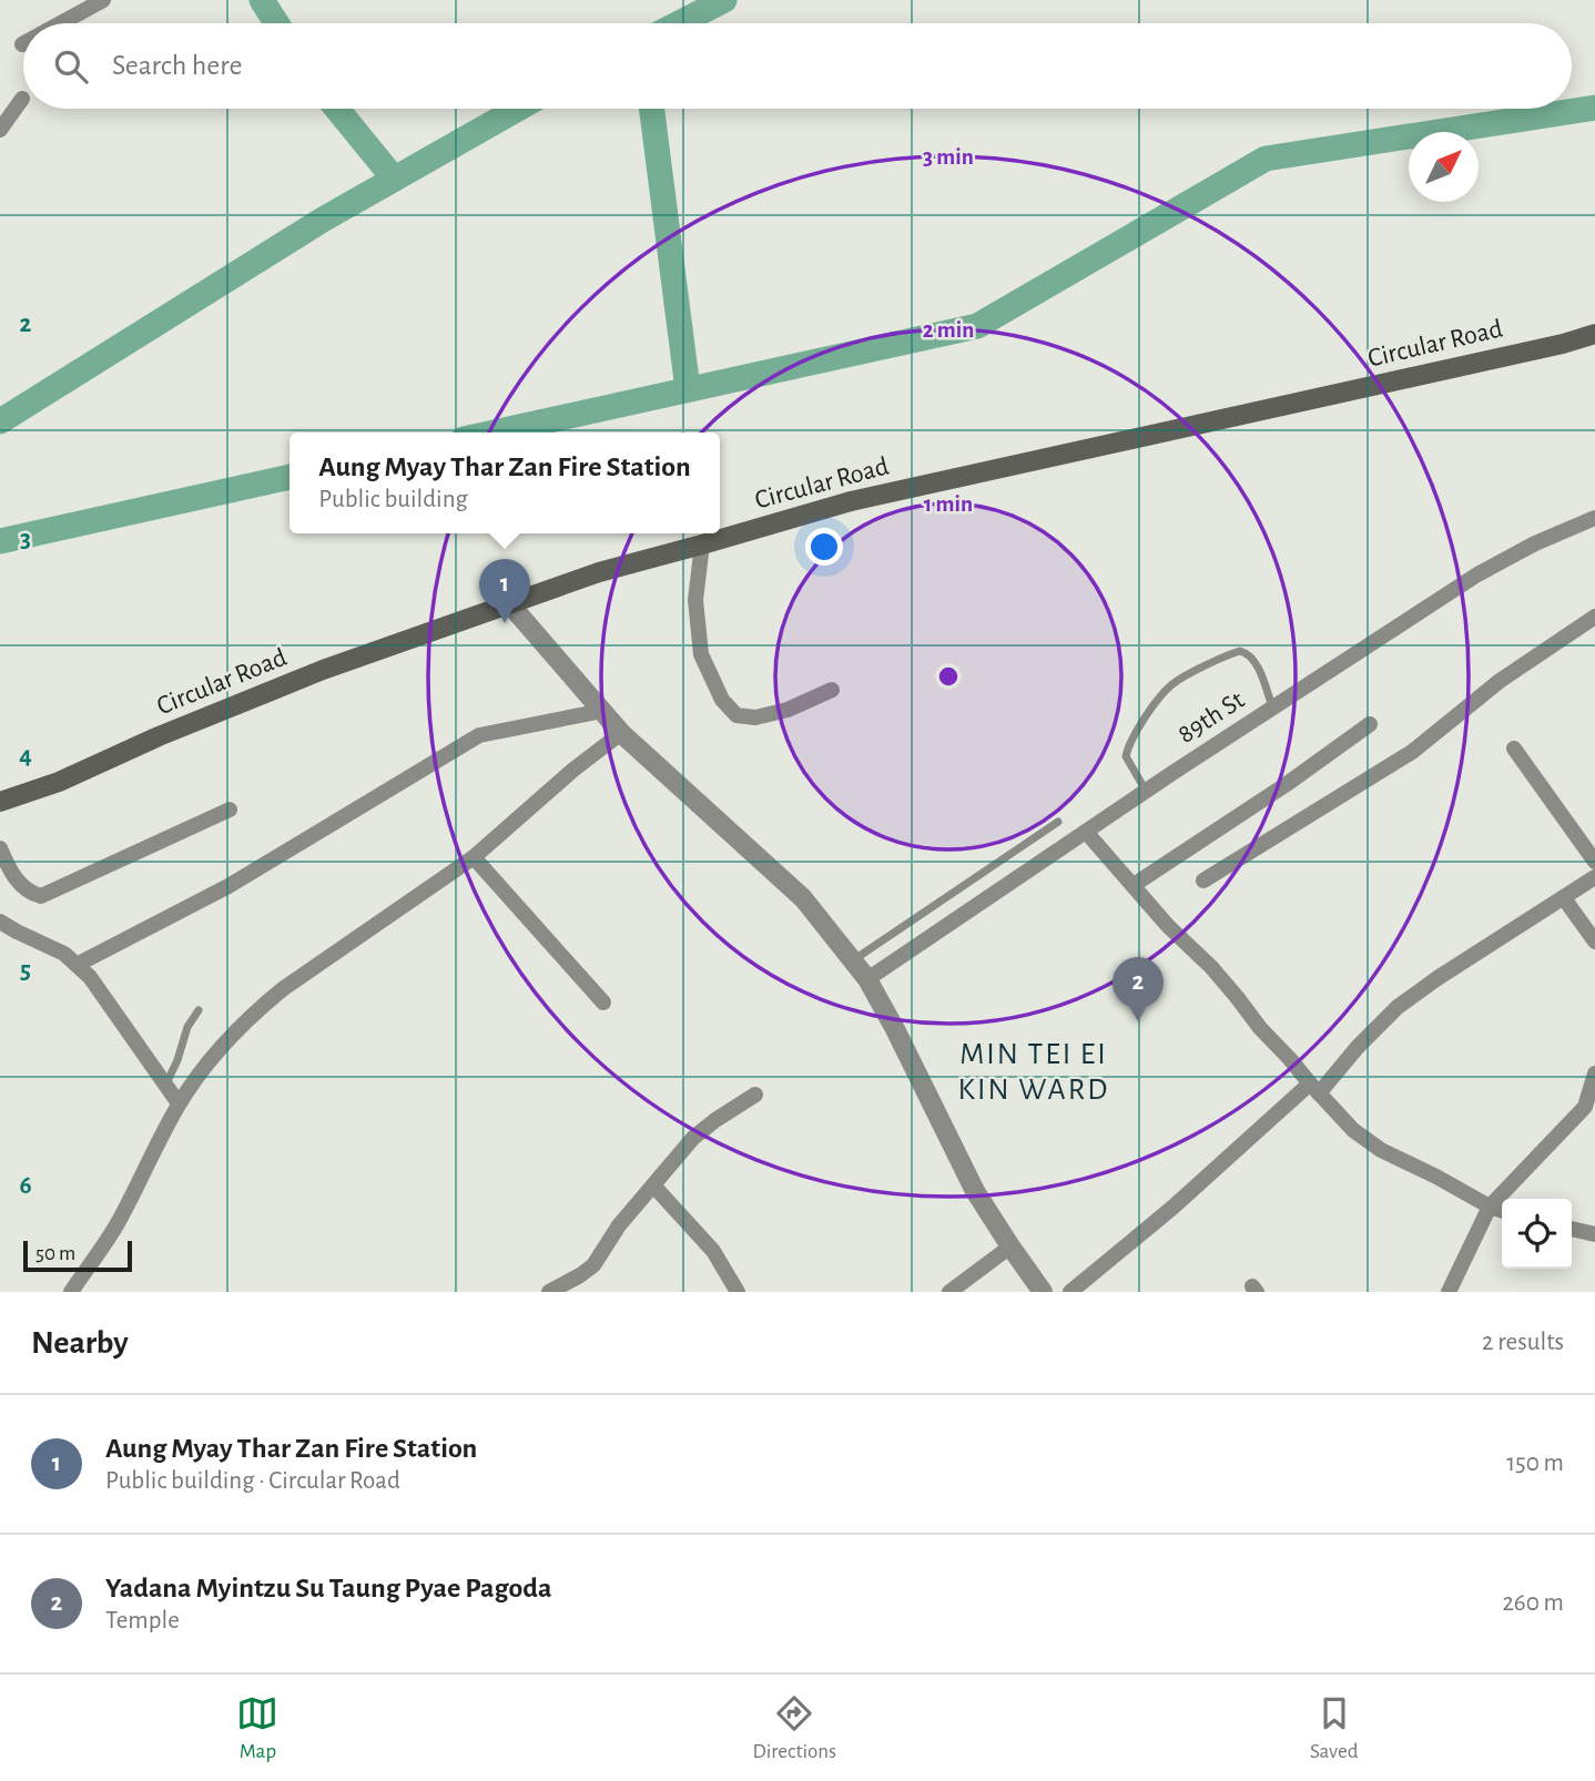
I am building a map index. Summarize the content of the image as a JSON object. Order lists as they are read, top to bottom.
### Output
{
  "streets": {
    "main road": ["Circular Road"],
    "street": ["89th St"]
  },
  "districts": ["MIN TEI EI KIN WARD"],
  "scale_bar": "50 m",
  "north": "top right",
  "page": {
    "search": "Search here",
    "popup": ["Aung Myay Thar Zan Fire Station", "Public building"],
    "pins": ["1", "2"],
    "scale": "50 m",
    "heading": ["Nearby", "2 results"],
    "list": [
      {
        "mark": "1",
        "name": "Aung Myay Thar Zan Fire Station",
        "note": "Public building · Circular Road",
        "value": "150 m"
      },
      {
        "mark": "2",
        "name": "Yadana Myintzu Su Taung Pyae Pagoda",
        "note": "Temple",
        "value": "260 m"
      }
    ],
    "nav": ["Map", "Directions", "Saved"]
  },
  "grid": {
    "rows": [
      "2",
      "3",
      "4",
      "5",
      "6"
    ]
  },
  "rings": ["3 min", "2 min", "1 min"]
}
